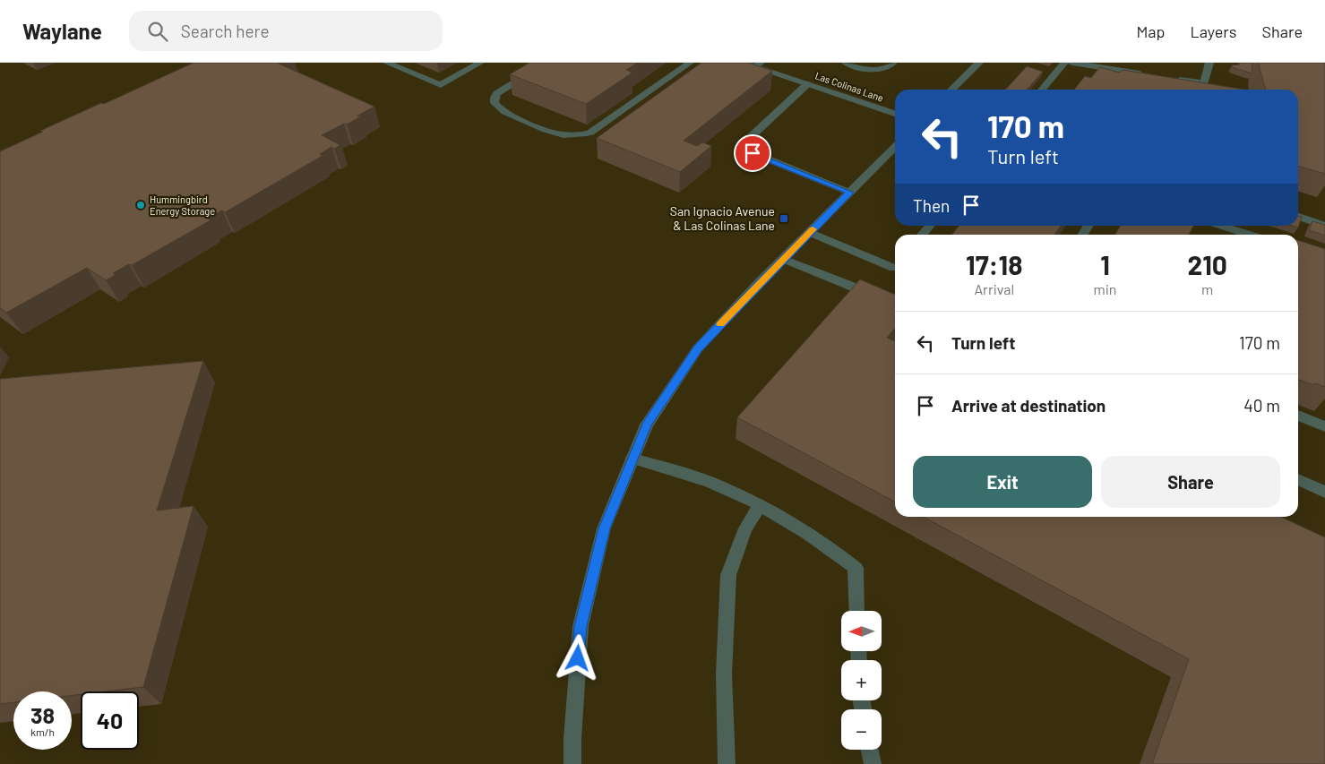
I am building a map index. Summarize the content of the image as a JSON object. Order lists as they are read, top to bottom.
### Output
{
  "streets": {
    "street": ["Las Colinas Lane"]
  },
  "places": {
    "other": ["Hummingbird Energy Storage"],
    "transit": ["San Ignacio Avenue & Las Colinas Lane"]
  },
  "north": "left",
  "page": {
    "header": "Waylane",
    "search": "Search here",
    "nav": ["Map", "Layers", "Share"],
    "turn": ["170 m", "Turn left"],
    "then": "Then",
    "eta": [
      "17:18",
      "Arrival",
      "1",
      "min",
      "210",
      "m"
    ],
    "list": [
      {
        "name": "Turn left",
        "value": "170 m"
      },
      {
        "name": "Arrive at destination",
        "value": "40 m"
      }
    ],
    "buttons": ["Exit", "Share"],
    "map_buttons": ["+", "−"],
    "speed": "38 km/h",
    "limit": "40"
  }
}
